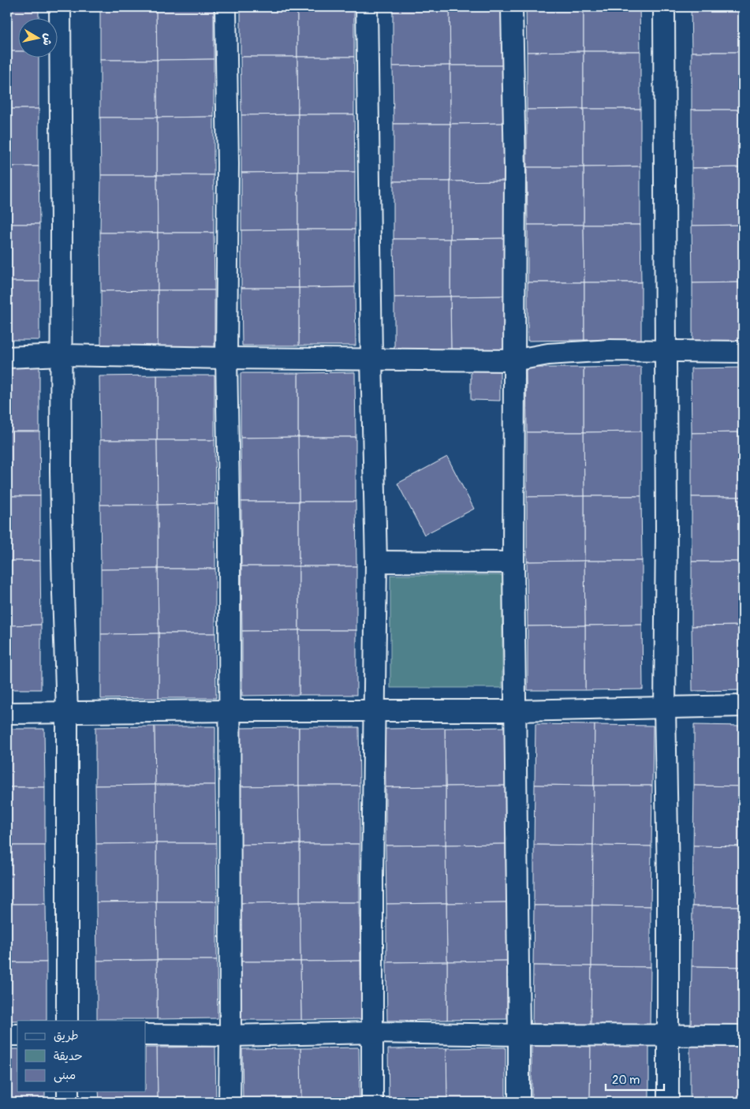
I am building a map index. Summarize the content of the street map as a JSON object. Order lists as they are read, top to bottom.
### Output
{
  "legend": ["طريق", "حديقة", "مبنى"],
  "scale_bar": "20 m",
  "north": "right"
}
